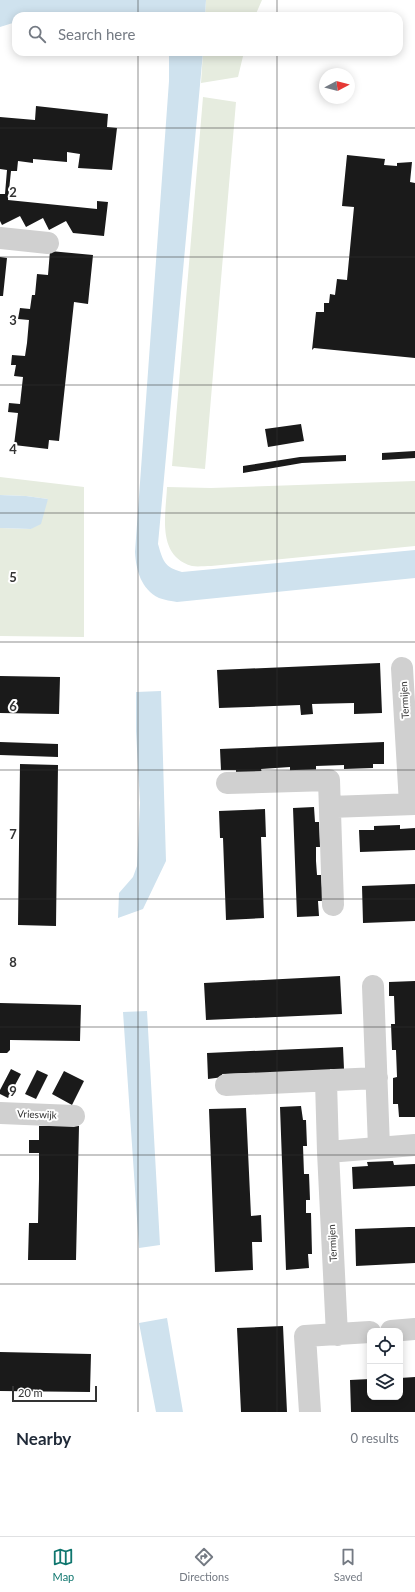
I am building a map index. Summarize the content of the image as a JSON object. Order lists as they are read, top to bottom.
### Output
{
  "streets": {
    "street": ["Termijen", "Vrieswijk"]
  },
  "scale_bar": "20 m",
  "north": "right",
  "page": {
    "search": "Search here",
    "scale": "20 m",
    "heading": ["Nearby", "0 results"],
    "nav": ["Map", "Directions", "Saved"]
  },
  "grid": {
    "rows": [
      "2",
      "3",
      "4",
      "5",
      "6",
      "7",
      "8",
      "9"
    ]
  }
}
